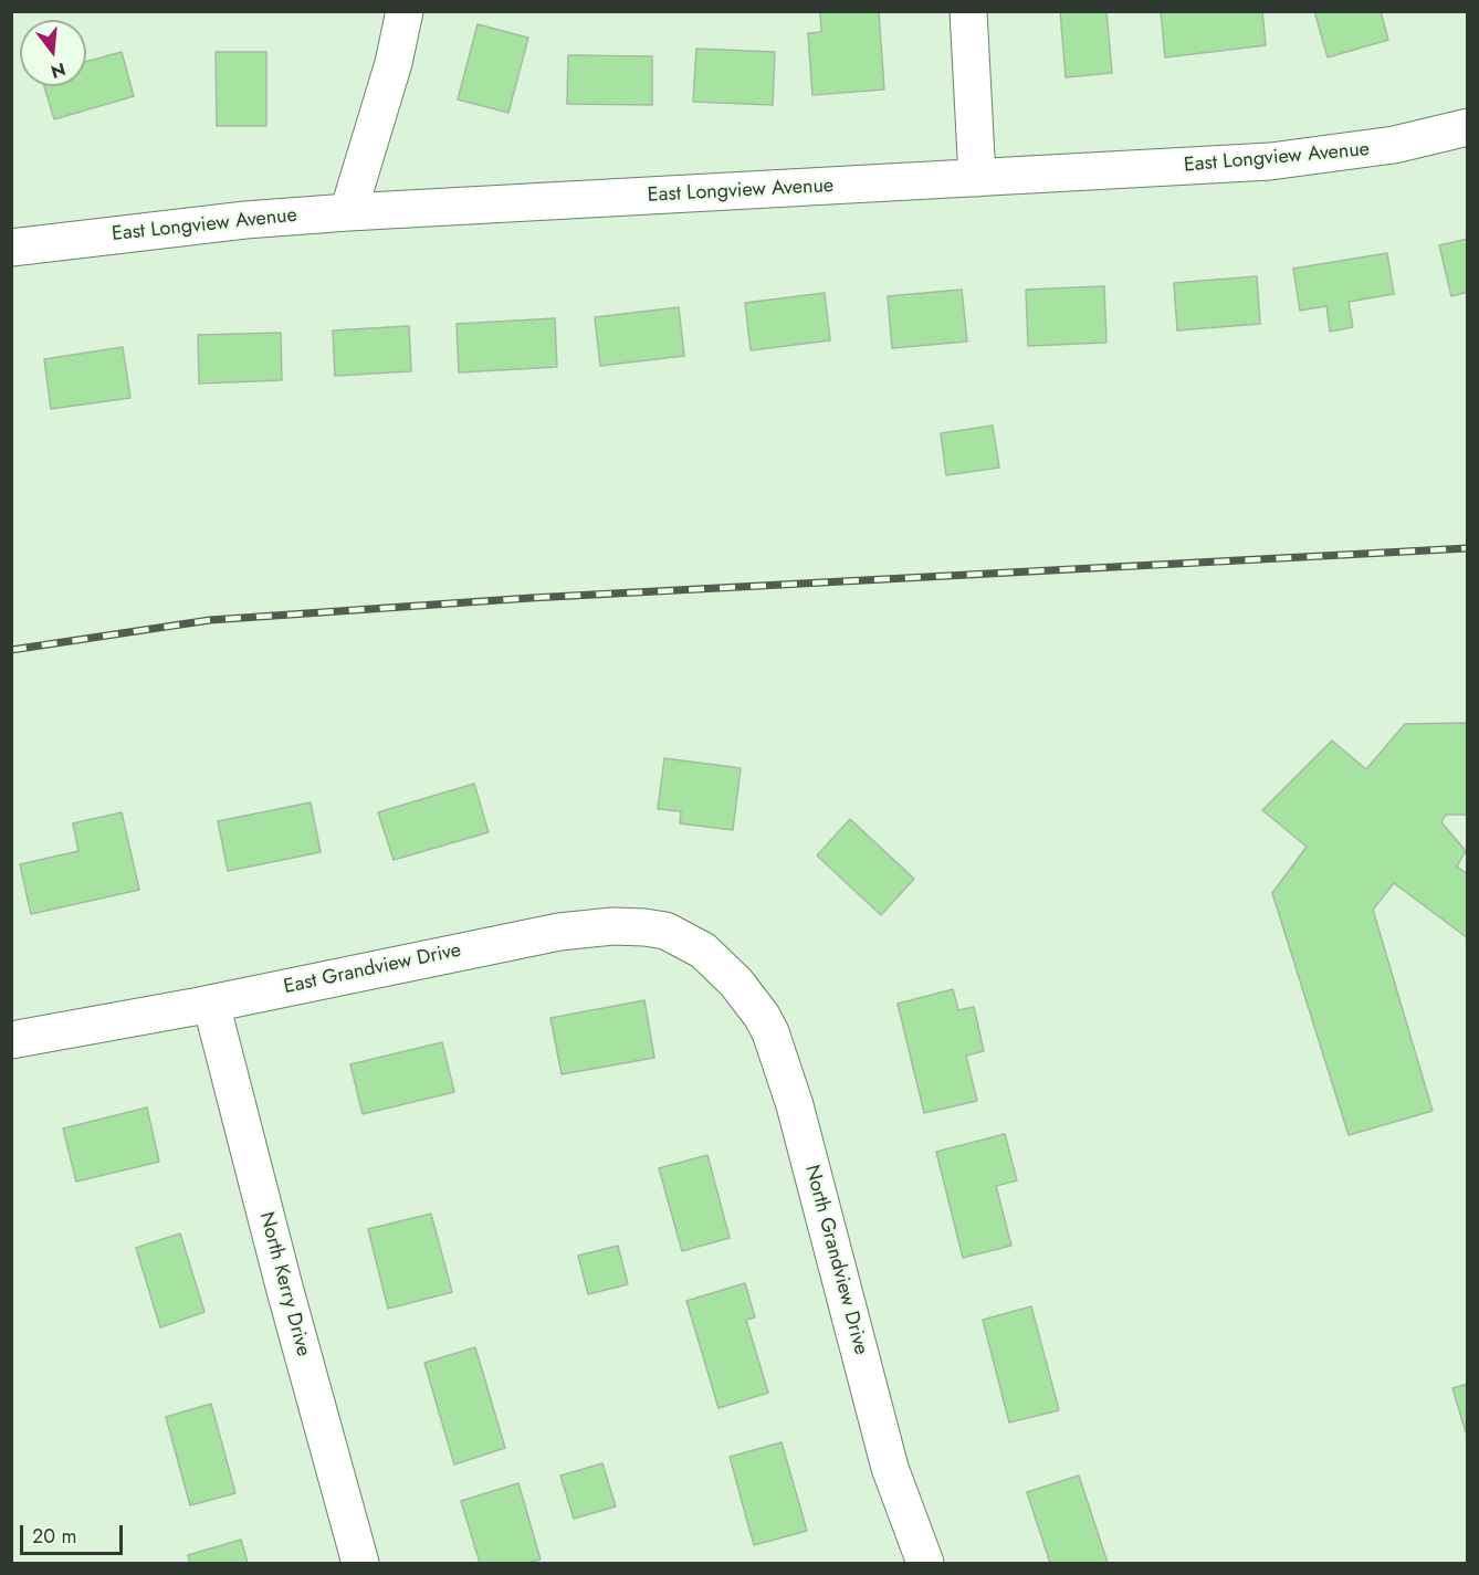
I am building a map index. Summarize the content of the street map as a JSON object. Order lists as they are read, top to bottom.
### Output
{
  "streets": {
    "street": [
      "East Longview Avenue",
      "East Grandview Drive",
      "North Grandview Drive",
      "North Kerry Drive"
    ]
  },
  "crossings": [
    ["East Grandview Drive", "North Grandview Drive"],
    ["East Grandview Drive", "North Kerry Drive"]
  ],
  "scale_bar": "20 m",
  "north": "bottom"
}
